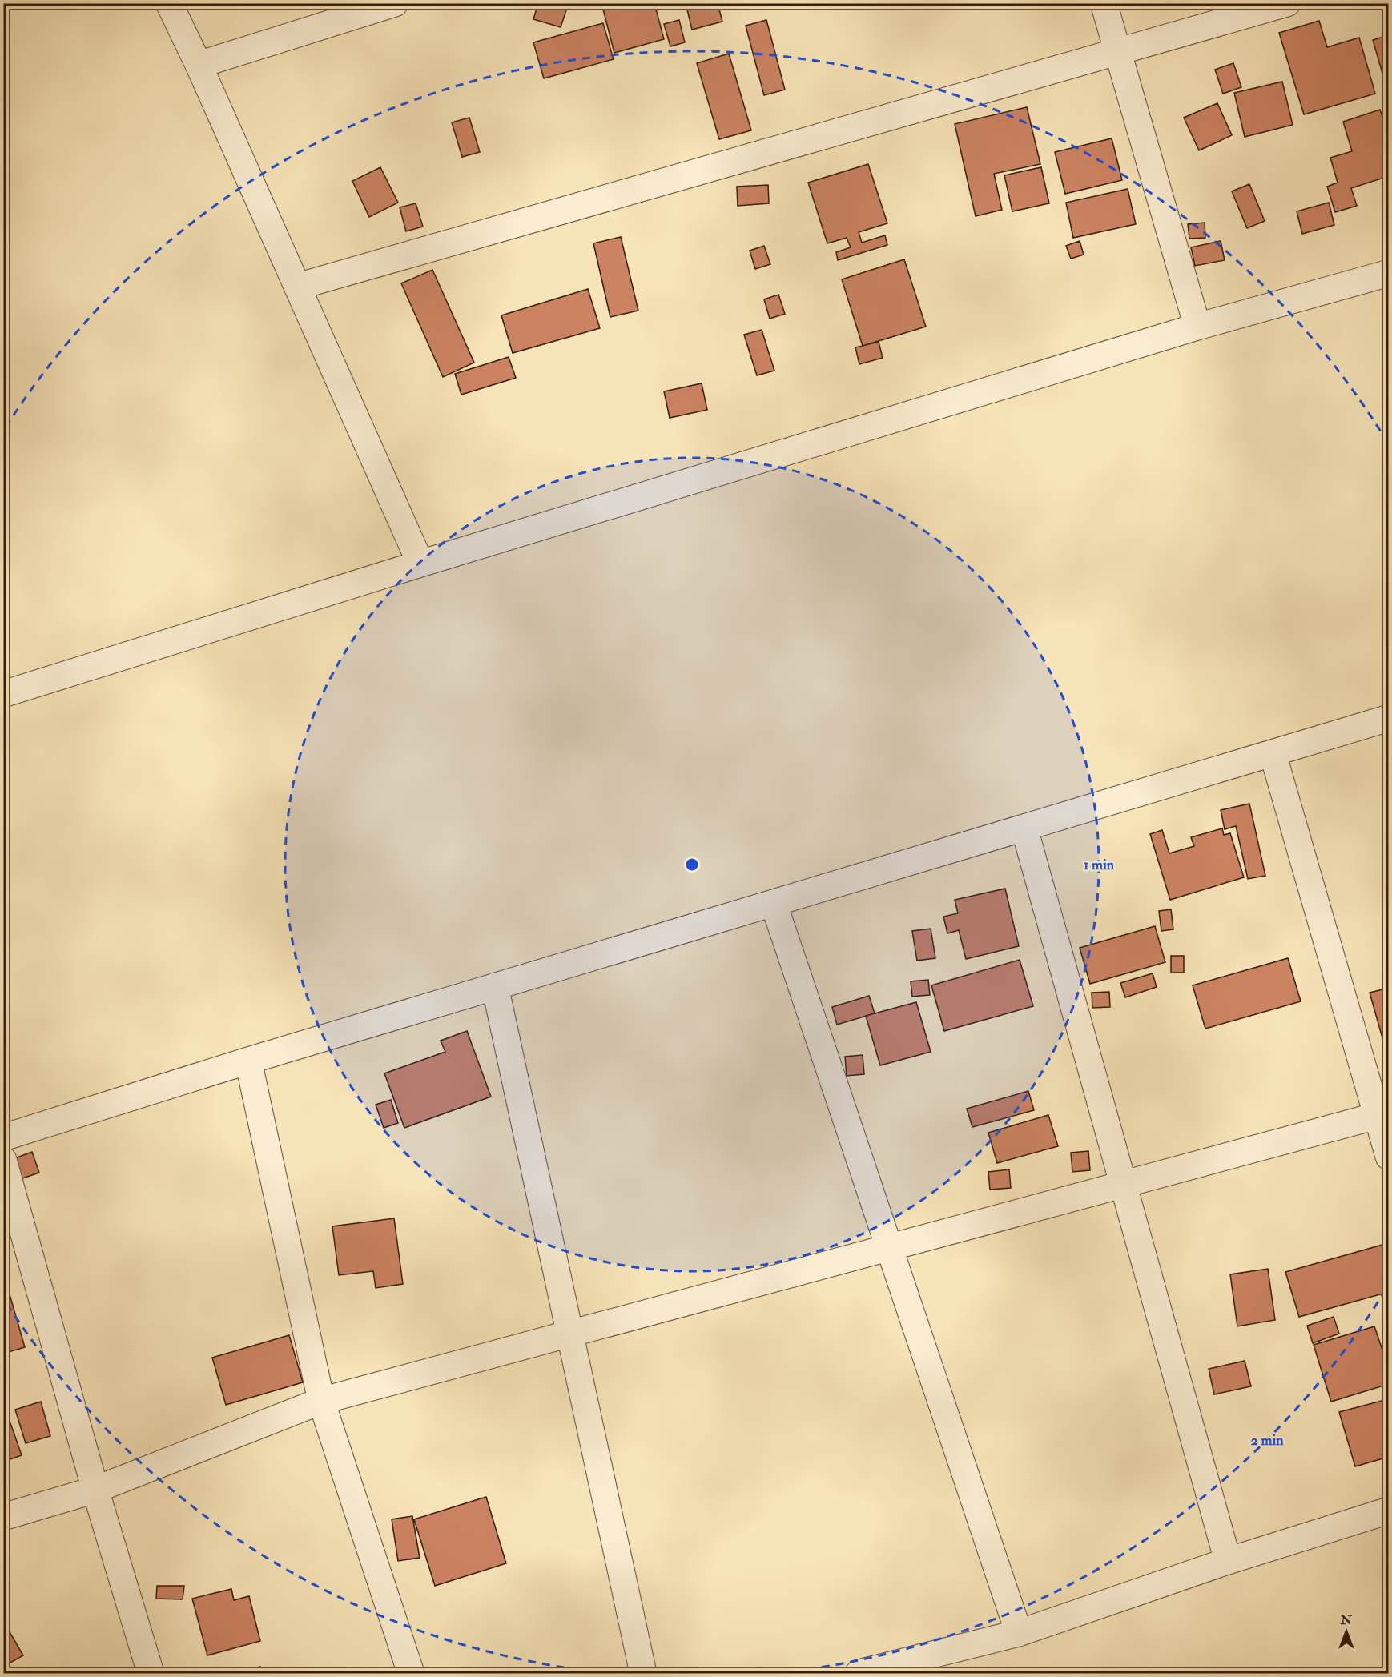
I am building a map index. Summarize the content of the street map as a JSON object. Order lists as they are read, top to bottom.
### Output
{
  "north": "top",
  "rings": ["1 min", "2 min"]
}
